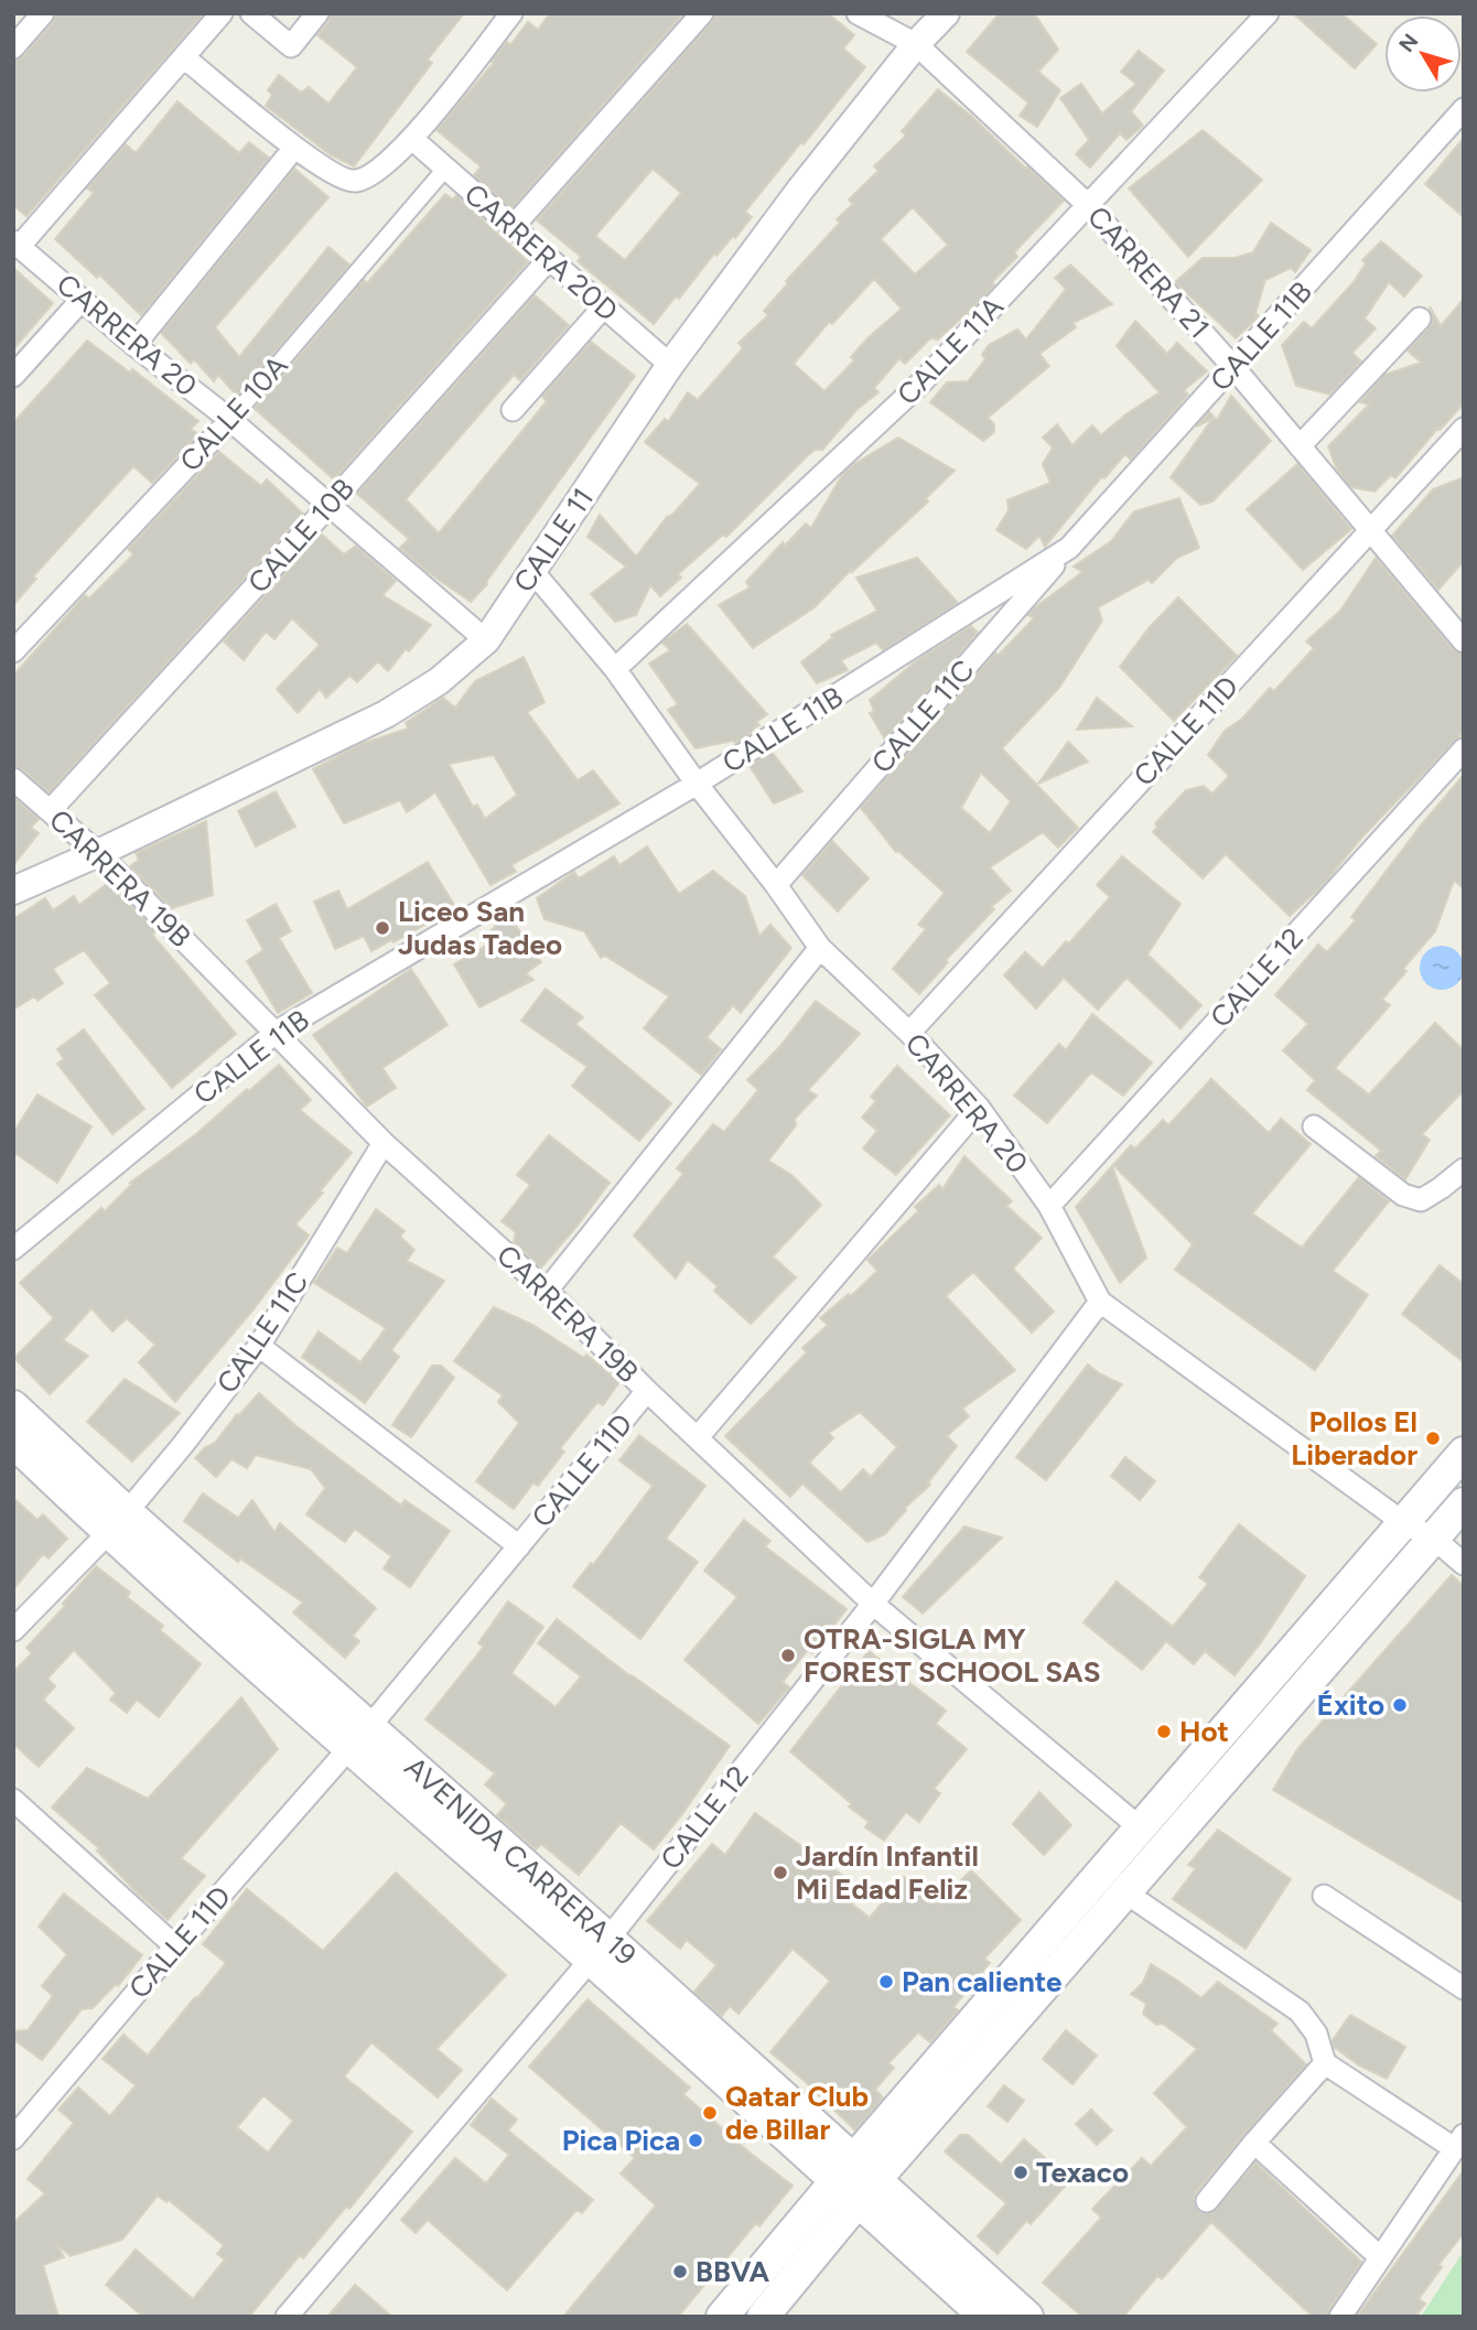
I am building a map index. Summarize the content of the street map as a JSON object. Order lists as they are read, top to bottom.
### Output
{
  "streets": {
    "main road": ["AVENIDA CARRERA 19"],
    "street": [
      "CARRERA 20D",
      "CARRERA 21",
      "CARRERA 20",
      "CALLE 11B",
      "CALLE 11A",
      "CALLE 10A",
      "CALLE 10B",
      "CALLE 11",
      "CALLE 11C",
      "CALLE 11D",
      "CARRERA 19B",
      "CALLE 12"
    ]
  },
  "crossings": [
    ["CARRERA 20D", "CALLE 10A"],
    ["CARRERA 20D", "CALLE 10B"],
    ["CARRERA 20D", "CALLE 11"],
    ["CARRERA 21", "CALLE 11B"],
    ["CARRERA 21", "CALLE 11A"],
    ["CARRERA 21", "CALLE 11"],
    ["CARRERA 21", "CALLE 11D"],
    ["CARRERA 20", "CALLE 11B"],
    ["CARRERA 20", "CALLE 11A"],
    ["CARRERA 20", "CALLE 10A"],
    ["CARRERA 20", "CALLE 10B"],
    ["CARRERA 20", "CALLE 11"],
    ["CARRERA 20", "CALLE 11C"],
    ["CARRERA 20", "CALLE 11D"],
    ["CARRERA 20", "CALLE 12"],
    ["CALLE 11B", "CALLE 11C"],
    ["CALLE 11B", "CARRERA 19B"],
    ["CALLE 10B", "CARRERA 19B"],
    ["CALLE 11", "CARRERA 19B"],
    ["CALLE 11C", "CARRERA 19B"],
    ["CALLE 11C", "AVENIDA CARRERA 19"],
    ["CALLE 11D", "CARRERA 19B"],
    ["CALLE 11D", "AVENIDA CARRERA 19"],
    ["CARRERA 19B", "CALLE 12"],
    ["CALLE 12", "AVENIDA CARRERA 19"]
  ],
  "places": [
    "Liceo San Judas Tadeo",
    "Pollos El Liberador",
    "OTRA-SIGLA MY FOREST SCHOOL SAS",
    "Éxito",
    "Hot",
    "Jardín Infantil Mi Edad Feliz",
    "Pan caliente",
    "Qatar Club de Billar",
    "Pica Pica",
    "Texaco",
    "BBVA"
  ],
  "north": "top left"
}
